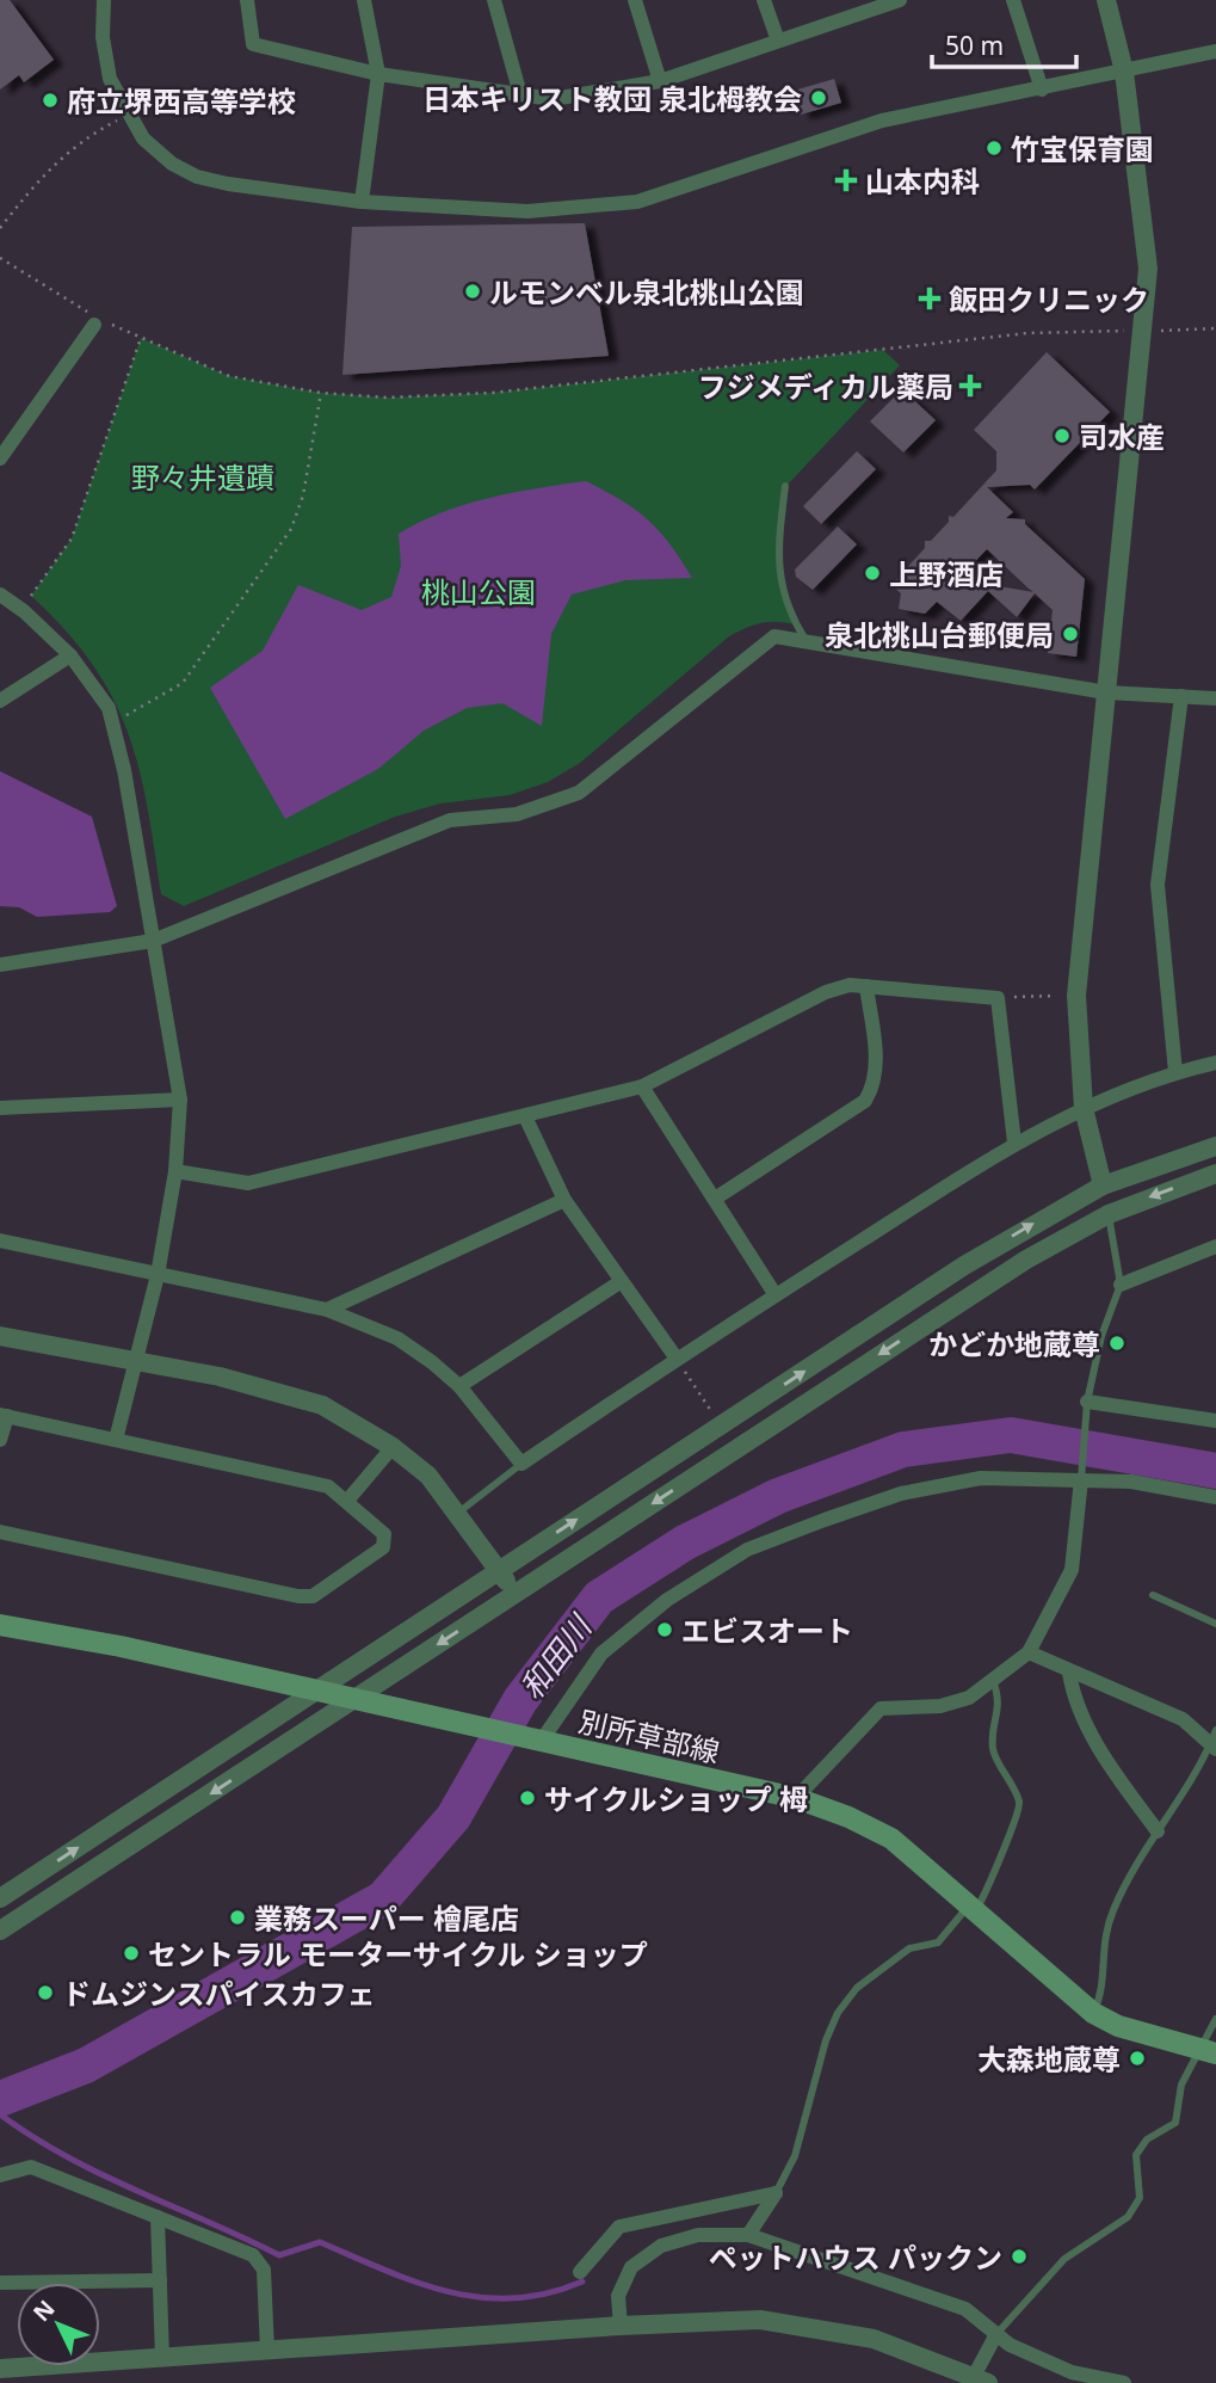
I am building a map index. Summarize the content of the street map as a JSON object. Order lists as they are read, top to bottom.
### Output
{
  "streets": {
    "main road": ["別所草部線"]
  },
  "water": ["和田川"],
  "parks": ["野々井遺蹟", "桃山公園"],
  "places": {
    "other": [
      "日本キリスト教団 泉北栂教会",
      "府立堺西高等学校",
      "竹宝保育園",
      "ルモンベル泉北桃山公園",
      "司水産",
      "上野酒店",
      "泉北桃山台郵便局",
      "かどか地蔵尊",
      "エビスオート",
      "サイクルショップ 栂",
      "業務スーパー 檜尾店",
      "セントラル モーターサイクル ショップ",
      "ドムジンスパイスカフェ",
      "大森地蔵尊",
      "ペットハウス パックン"
    ],
    "health": ["山本内科", "飯田クリニック", "フジメディカル薬局"]
  },
  "scale_bar": "50 m",
  "north": "top left"
}
